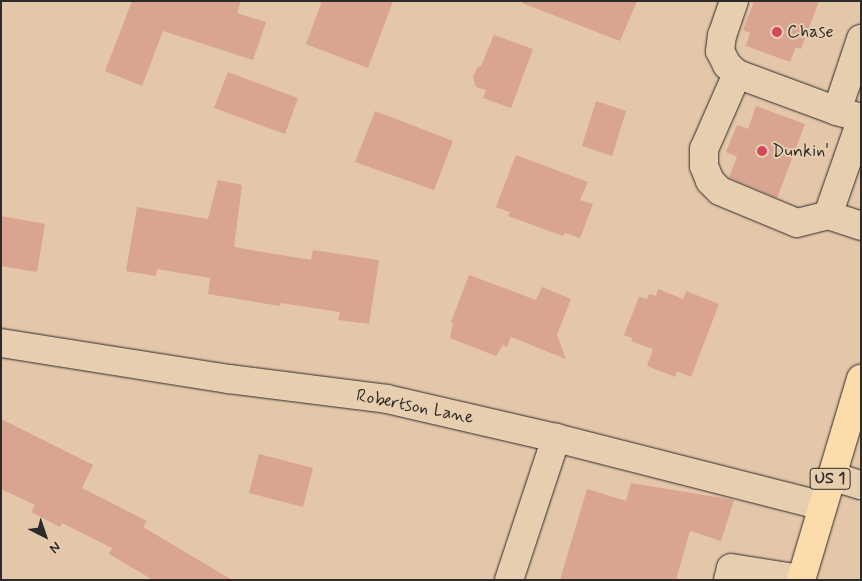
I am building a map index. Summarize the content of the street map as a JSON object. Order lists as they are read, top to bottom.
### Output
{
  "streets": {
    "main road": ["US 1"],
    "street": ["Robertson Lane"]
  },
  "crossings": [
    ["Robertson Lane", "US 1"]
  ],
  "places": ["Chase", "Dunkin'"],
  "north": "bottom right"
}
